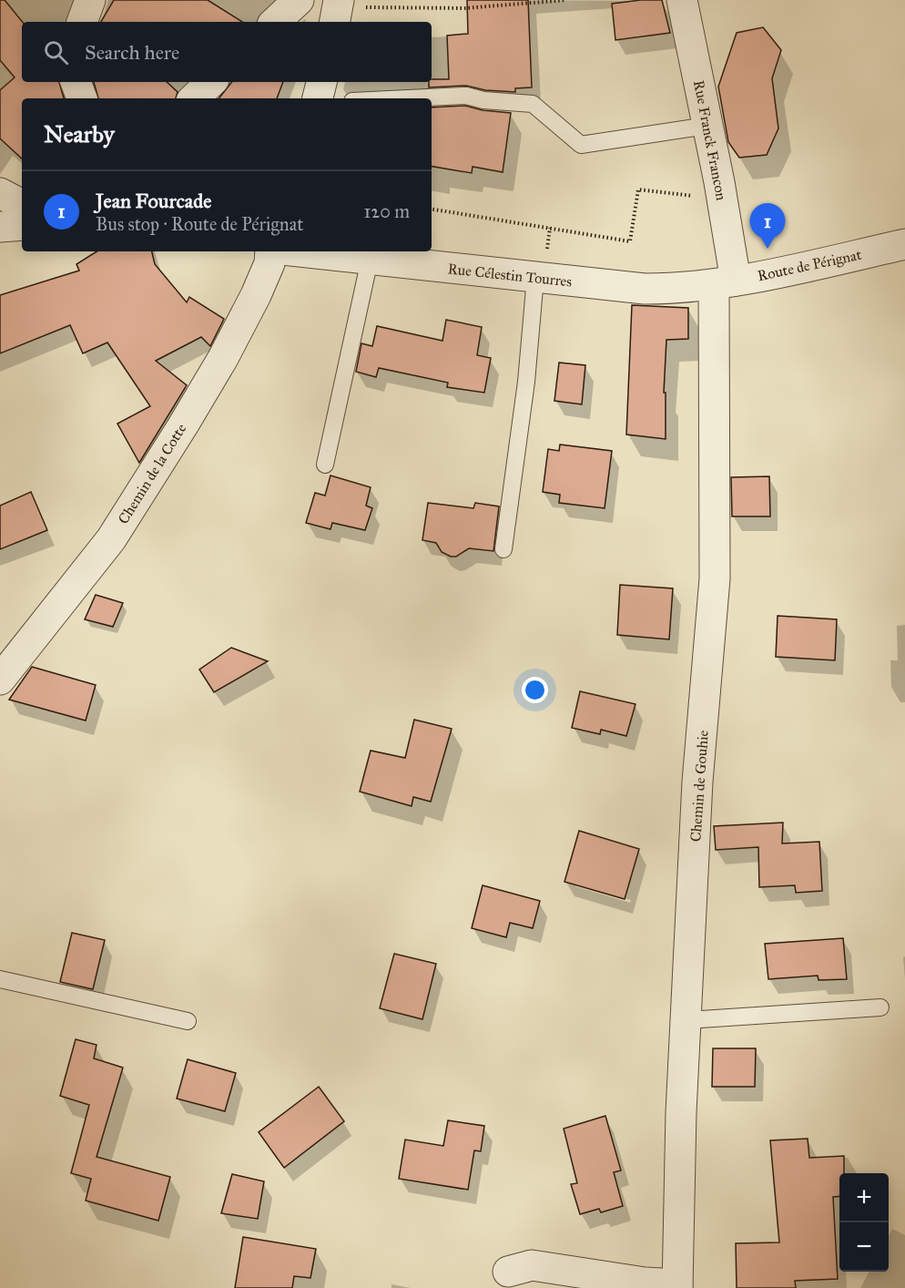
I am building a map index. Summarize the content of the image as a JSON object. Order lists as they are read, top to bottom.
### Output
{
  "streets": {
    "street": [
      "Rue Franck Francon",
      "Route de Pérignat",
      "Rue Célestin Tourres",
      "Chemin de la Cotte",
      "Chemin de Gouhie"
    ]
  },
  "crossings": [
    ["Rue Franck Francon", "Route de Pérignat"],
    ["Rue Franck Francon", "Rue Célestin Tourres"],
    ["Rue Franck Francon", "Chemin de Gouhie"],
    ["Route de Pérignat", "Rue Célestin Tourres"],
    ["Route de Pérignat", "Chemin de Gouhie"],
    ["Rue Célestin Tourres", "Chemin de Gouhie"]
  ],
  "page": {
    "search": "Search here",
    "heading": "Nearby",
    "list": [
      {
        "mark": "1",
        "name": "Jean Fourcade",
        "note": "Bus stop · Route de Pérignat",
        "value": "120 m"
      }
    ],
    "pins": "1",
    "map_buttons": ["+", "−"]
  }
}
